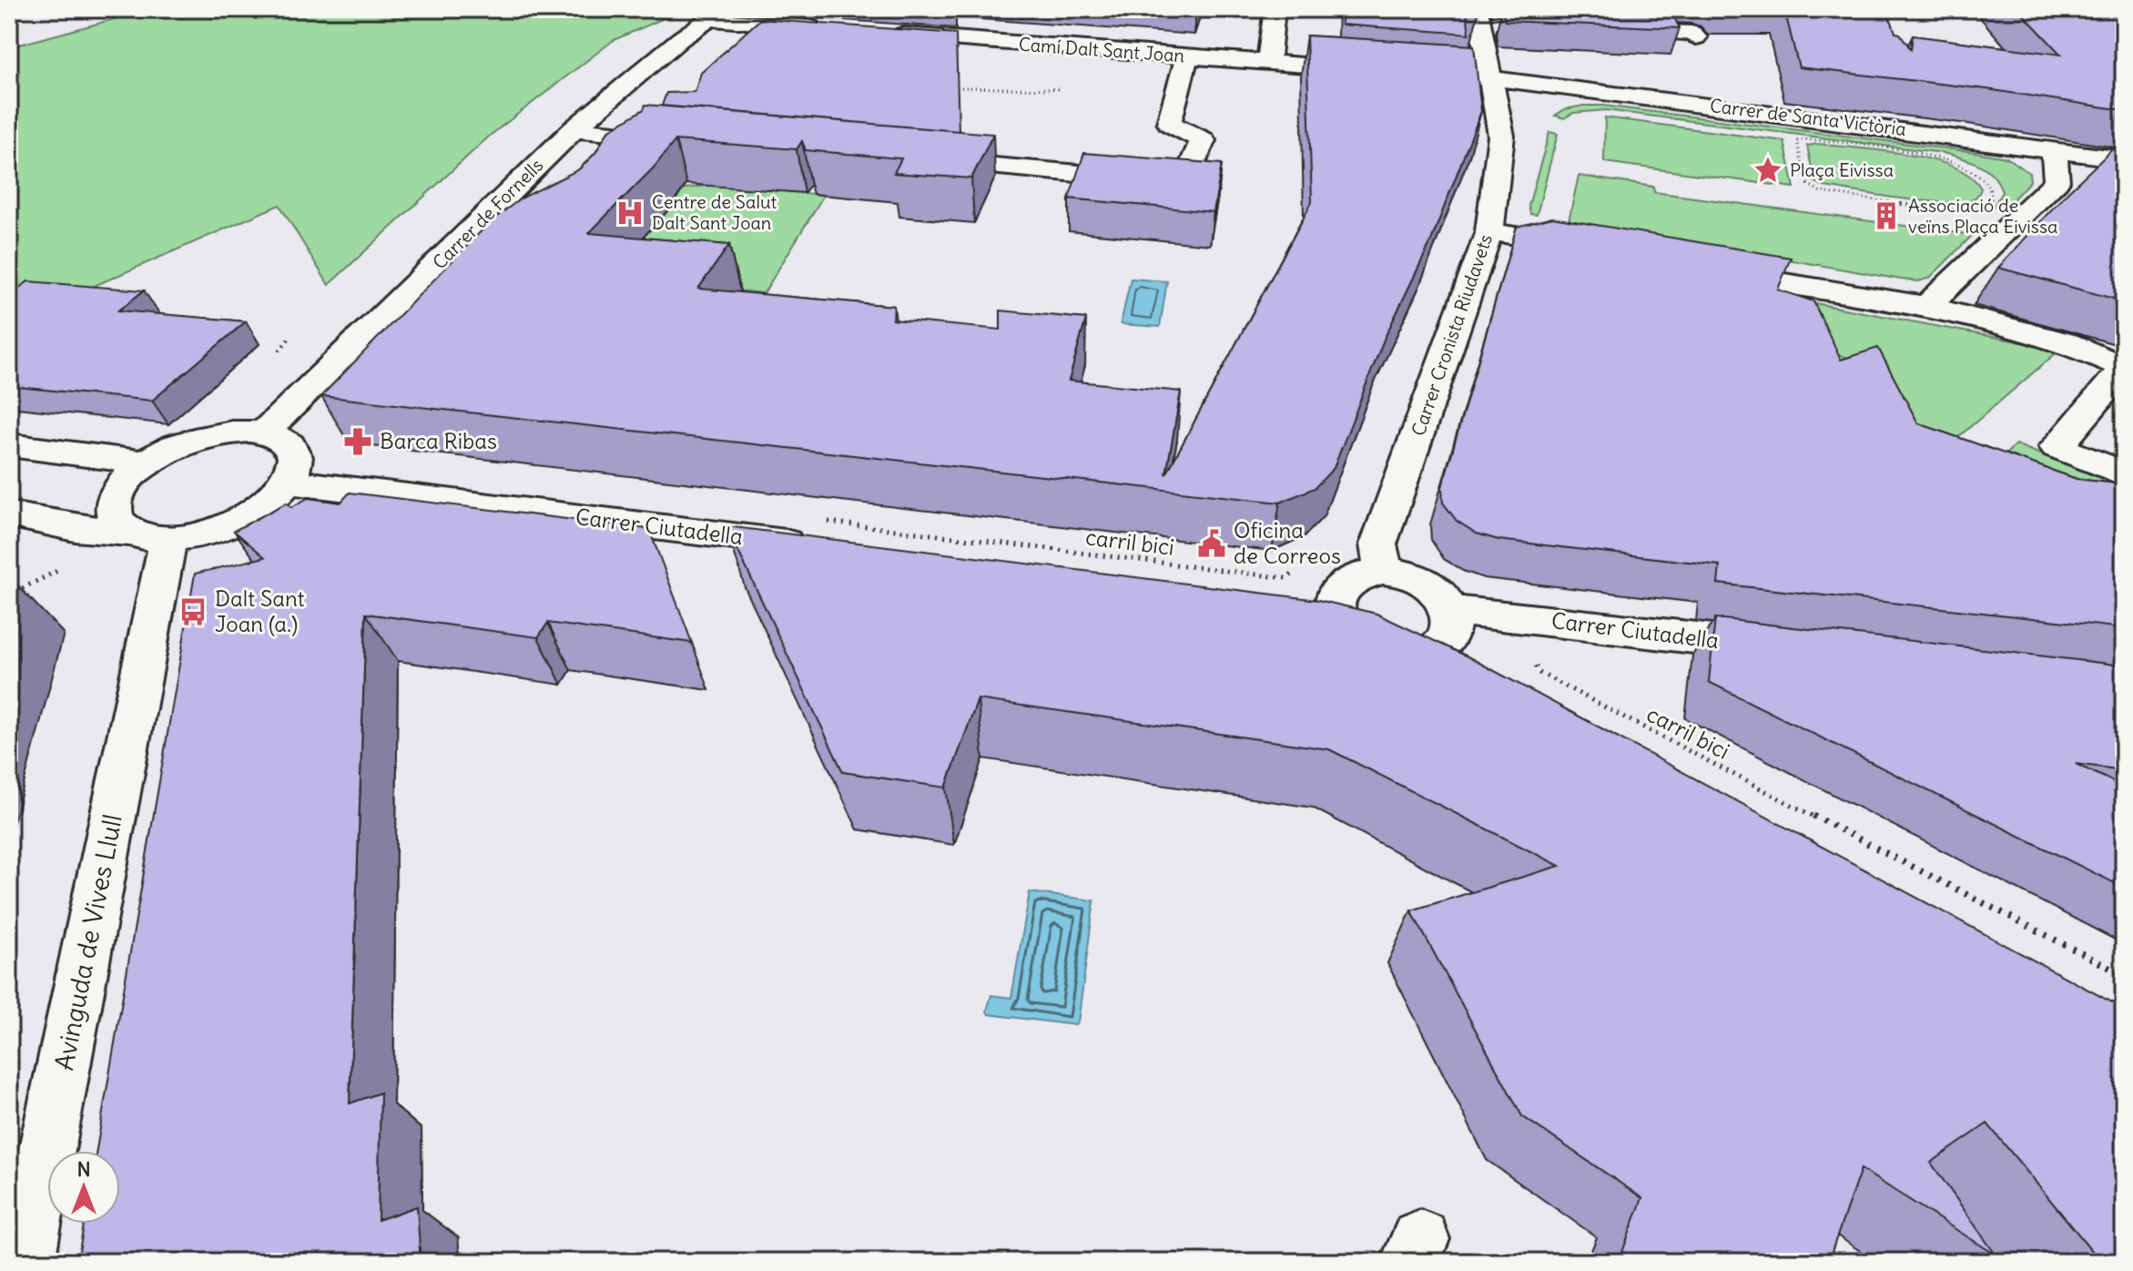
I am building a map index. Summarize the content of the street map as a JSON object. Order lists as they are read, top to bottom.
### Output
{
  "streets": {
    "street": [
      "Camí Dalt Sant Joan",
      "Carrer de Santa Victòria",
      "Carrer de Fornells",
      "Carrer Cronista Riudavets",
      "Carrer Ciutadella",
      "Avinguda de Vives Llull"
    ],
    "path": ["carril bici"]
  },
  "crossings": [
    ["Carrer de Santa Victòria", "Carrer Cronista Riudavets"],
    ["Carrer Ciutadella", "carril bici"]
  ],
  "places": {
    "place": ["Plaça Eivissa"],
    "hospital": ["Centre de Salut Dalt Sant Joan"],
    "building": ["Associació de veïns Plaça Eivissa"],
    "pharmacy": ["Barca Ribas"],
    "public building": ["Oficina de Correos"],
    "bus stop": ["Dalt Sant Joan (a.)"]
  },
  "north": "top"
}
